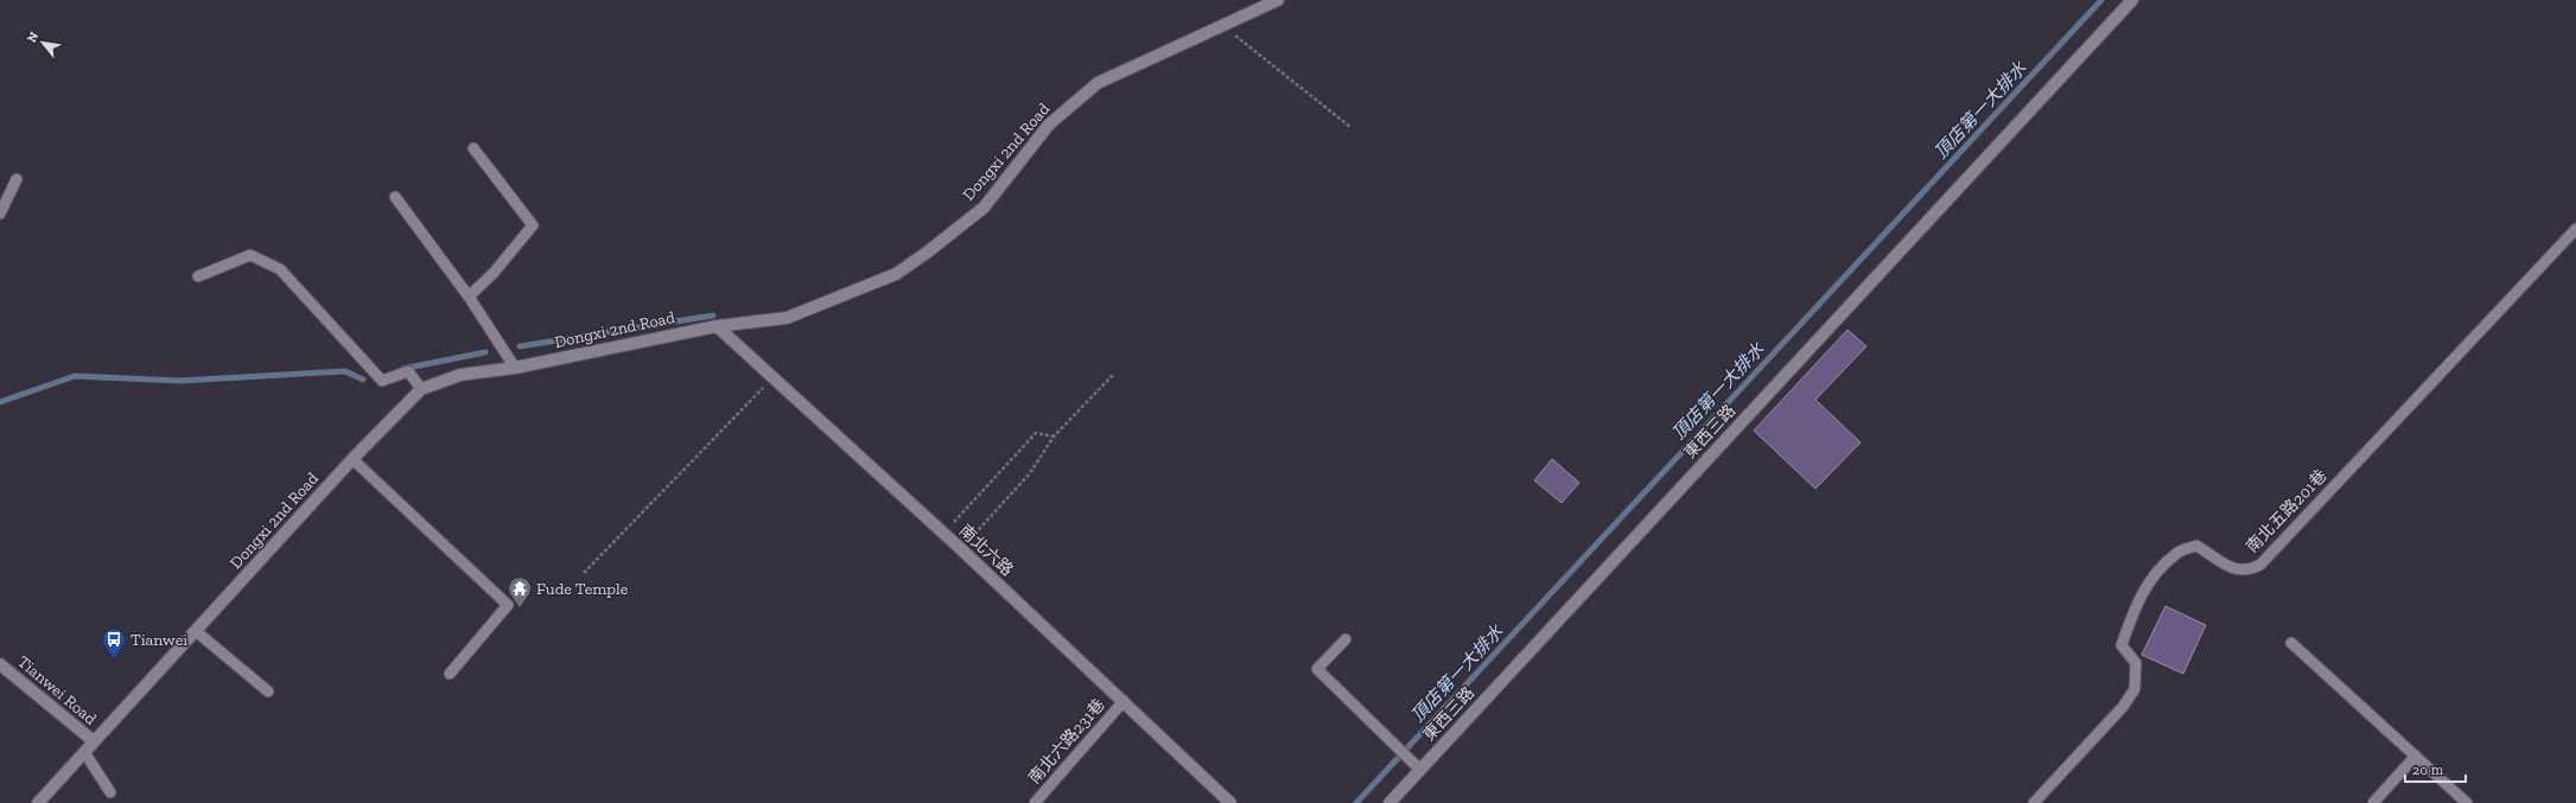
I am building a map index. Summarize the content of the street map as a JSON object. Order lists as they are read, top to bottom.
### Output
{
  "streets": {
    "street": [
      "Dongxi 2nd Road",
      "東西三路",
      "南北六路",
      "Tianwei Road"
    ],
    "lane": ["南北五路201巷", "南北六路231巷"]
  },
  "crossings": [
    ["Dongxi 2nd Road", "南北六路"],
    ["Dongxi 2nd Road", "Tianwei Road"],
    ["南北六路", "南北六路231巷"]
  ],
  "water": ["頂店第一大排水"],
  "places": {
    "temple": ["Fude Temple"],
    "bus stop": ["Tianwei"]
  },
  "scale_bar": "20 m",
  "north": "top left"
}
